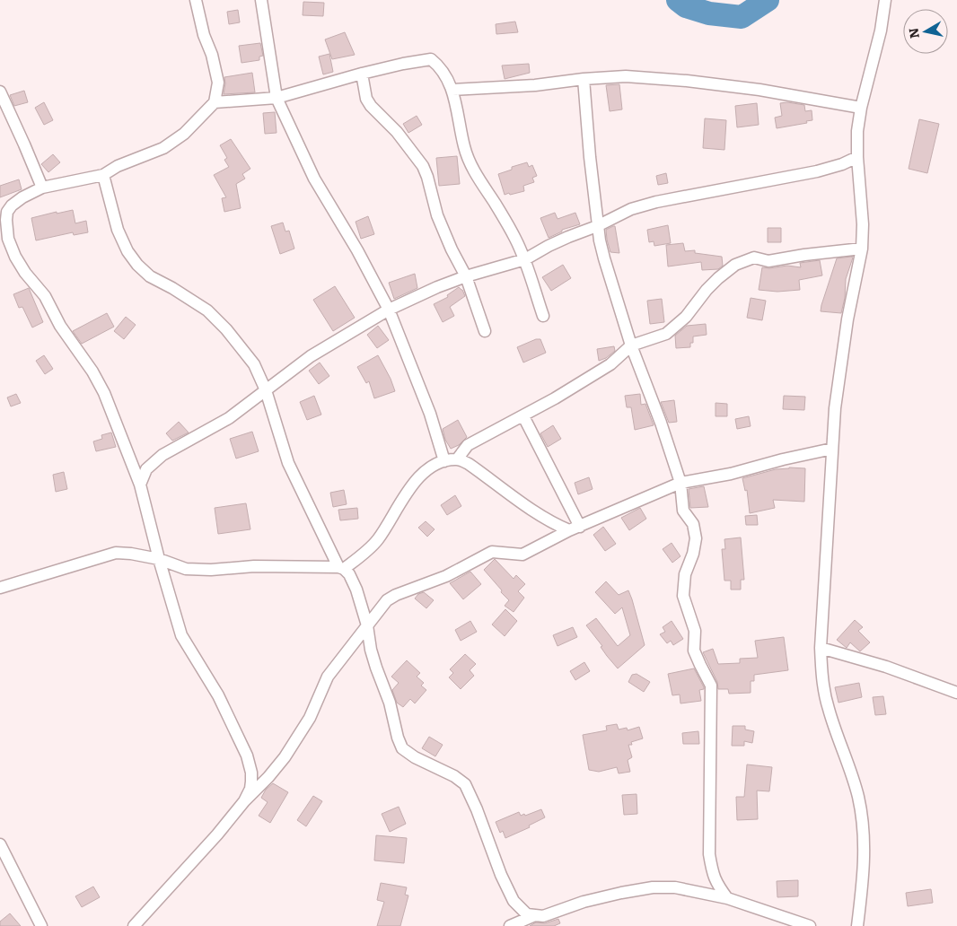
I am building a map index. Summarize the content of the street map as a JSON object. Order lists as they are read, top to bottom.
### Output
{
  "north": "left"
}
